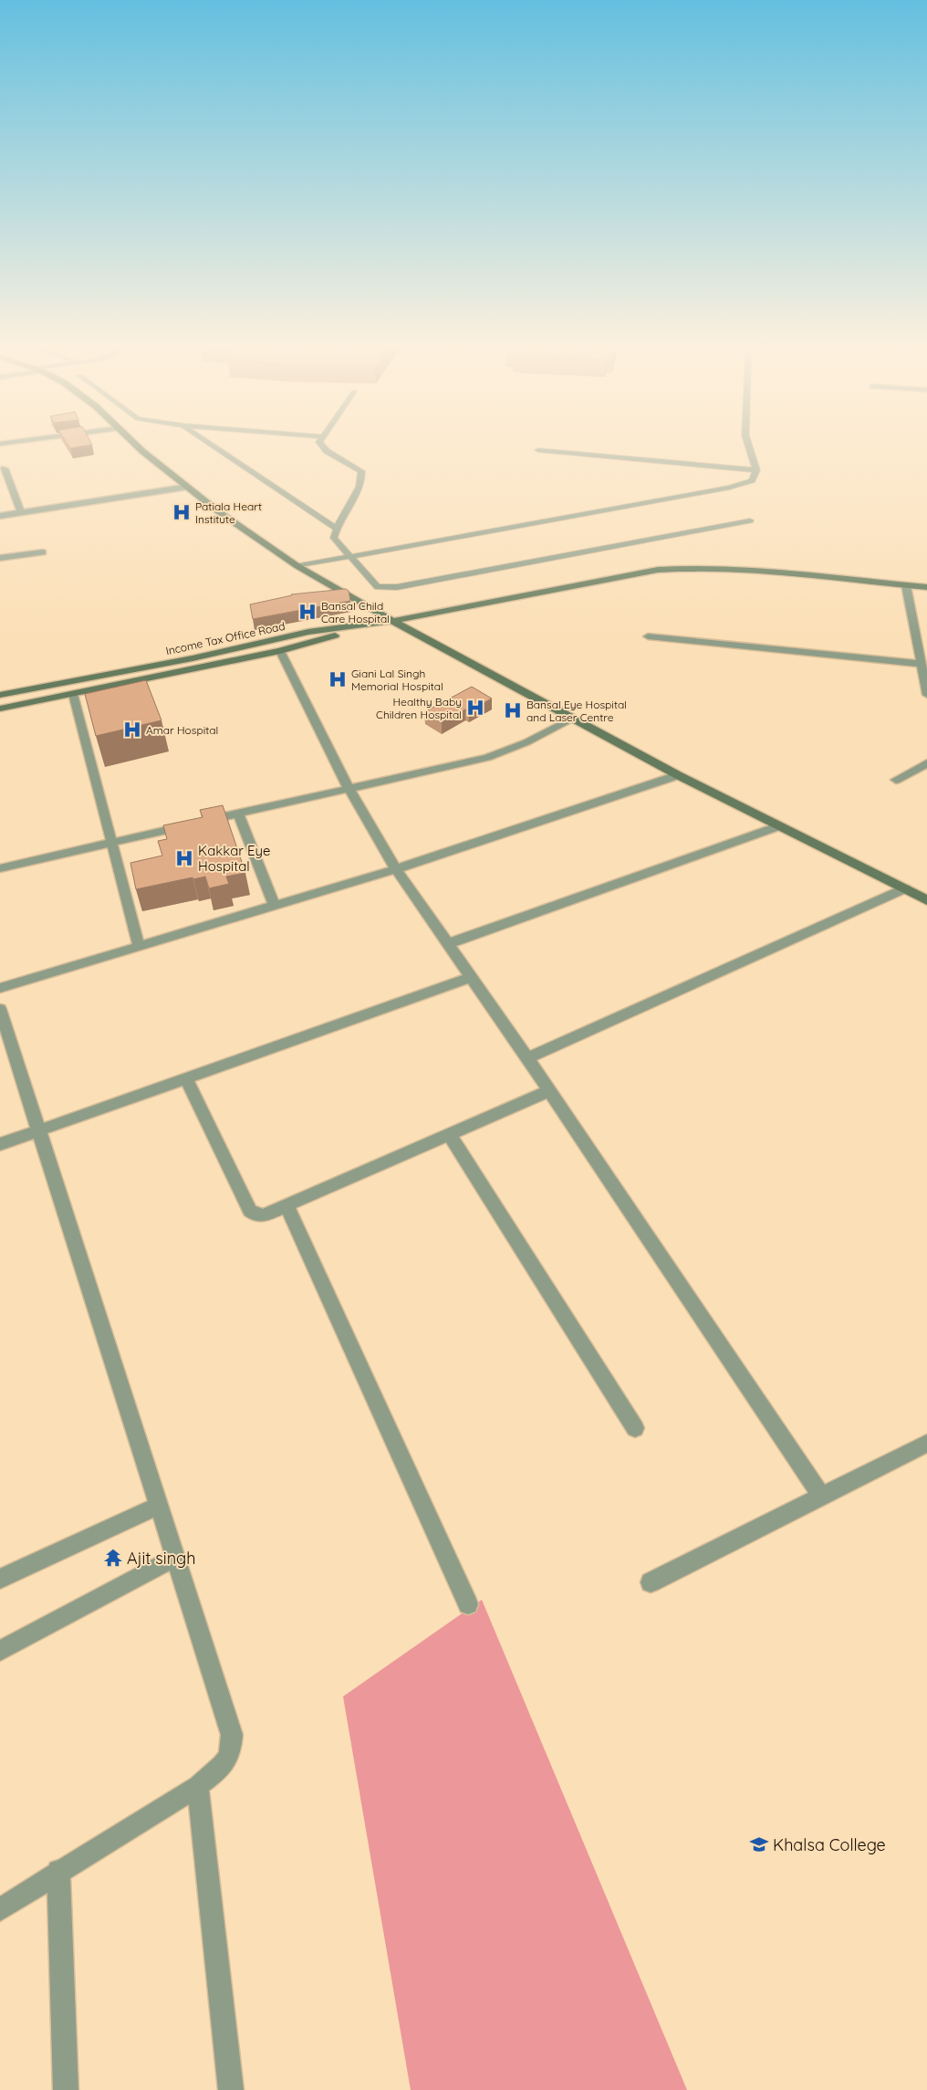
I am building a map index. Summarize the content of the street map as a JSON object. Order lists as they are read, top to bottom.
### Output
{
  "streets": {
    "main road": ["Income Tax Office Road"]
  },
  "places": {
    "hospital": [
      "Patiala Heart Institute",
      "Bansal Child Care Hospital",
      "Giani Lal Singh Memorial Hospital",
      "Healthy Baby Children Hospital",
      "Bansal Eye Hospital and Laser Centre",
      "Amar Hospital",
      "Kakkar Eye Hospital"
    ],
    "temple": ["Ajit singh"],
    "school or university": ["Khalsa College"]
  }
}
